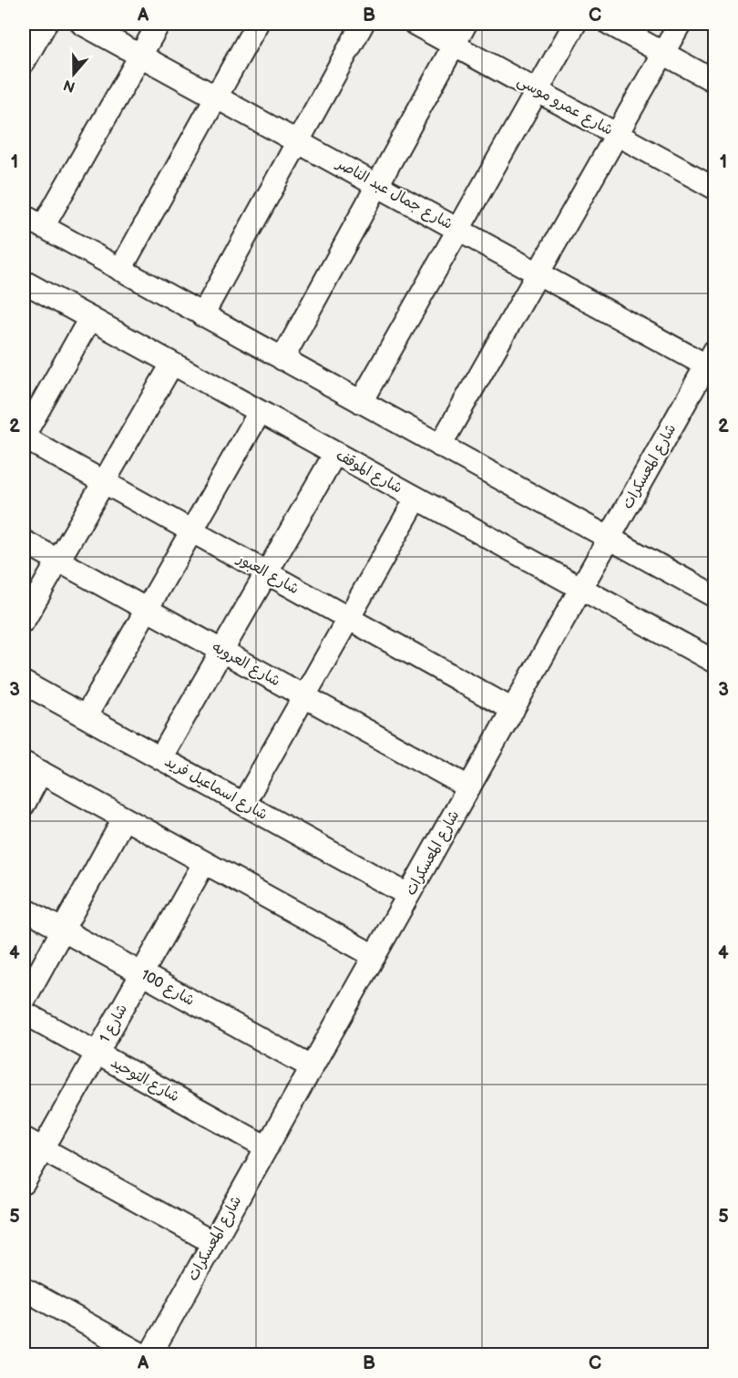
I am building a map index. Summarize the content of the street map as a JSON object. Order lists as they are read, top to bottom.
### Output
{
  "streets": {
    "street": [
      "شارع عمرو موسى",
      "شارع جمال عبد الناصر",
      "شارع المعسكرات",
      "شارع الموقف",
      "شارع العبور",
      "شارع العروبه",
      "شارع اسماعيل فريد",
      "شارع 100",
      "شارع 1",
      "شارع التوحيد"
    ]
  },
  "crossings": [
    ["شارع جمال عبد الناصر", "شارع المعسكرات"],
    ["شارع المعسكرات", "شارع الموقف"],
    ["شارع المعسكرات", "شارع العبور"],
    ["شارع المعسكرات", "شارع العروبه"],
    ["شارع المعسكرات", "شارع اسماعيل فريد"],
    ["شارع المعسكرات", "شارع 100"],
    ["شارع المعسكرات", "شارع التوحيد"],
    ["شارع 100", "شارع 1"],
    ["شارع 1", "شارع التوحيد"]
  ],
  "north": "bottom",
  "grid": {
    "columns": ["A", "B", "C"],
    "rows": [
      "1",
      "2",
      "3",
      "4",
      "5"
    ]
  }
}
